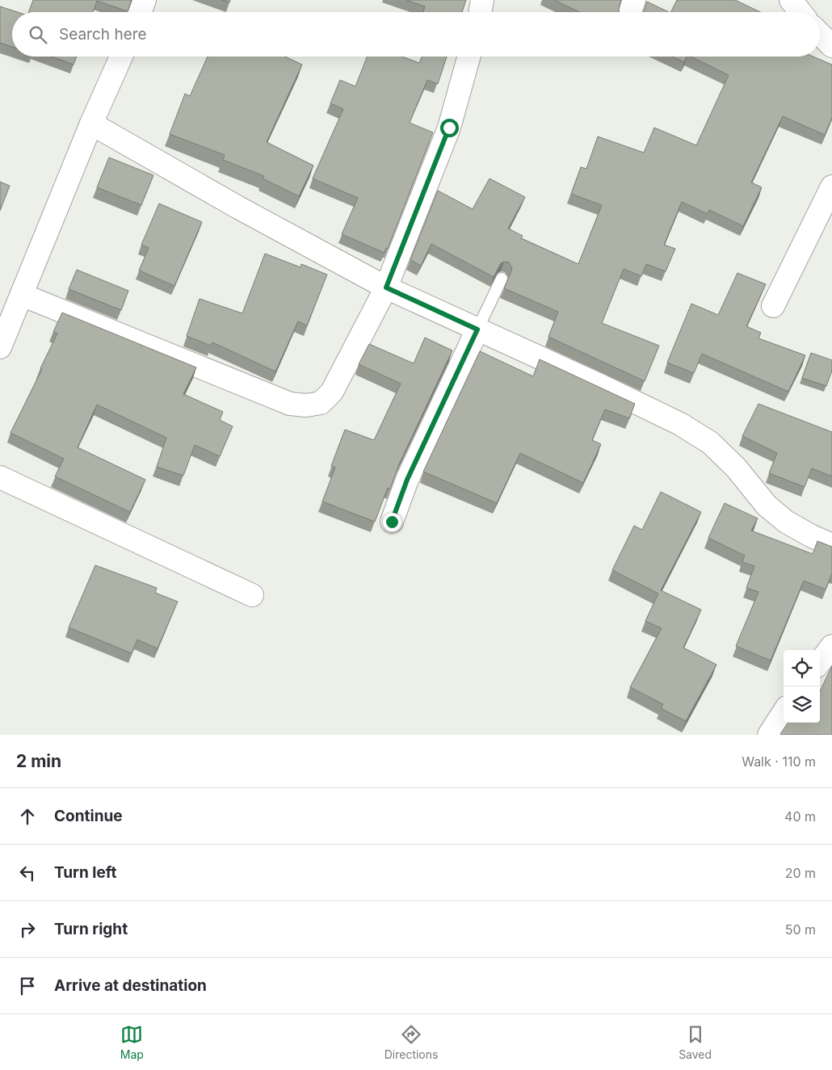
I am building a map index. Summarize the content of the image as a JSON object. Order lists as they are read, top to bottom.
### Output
{
  "page": {
    "search": "Search here",
    "heading": ["2 min", "Walk · 110 m"],
    "list": [
      ["Continue", "40 m"],
      ["Turn left", "20 m"],
      ["Turn right", "50 m"],
      "Arrive at destination"
    ],
    "nav": ["Map", "Directions", "Saved"]
  }
}
